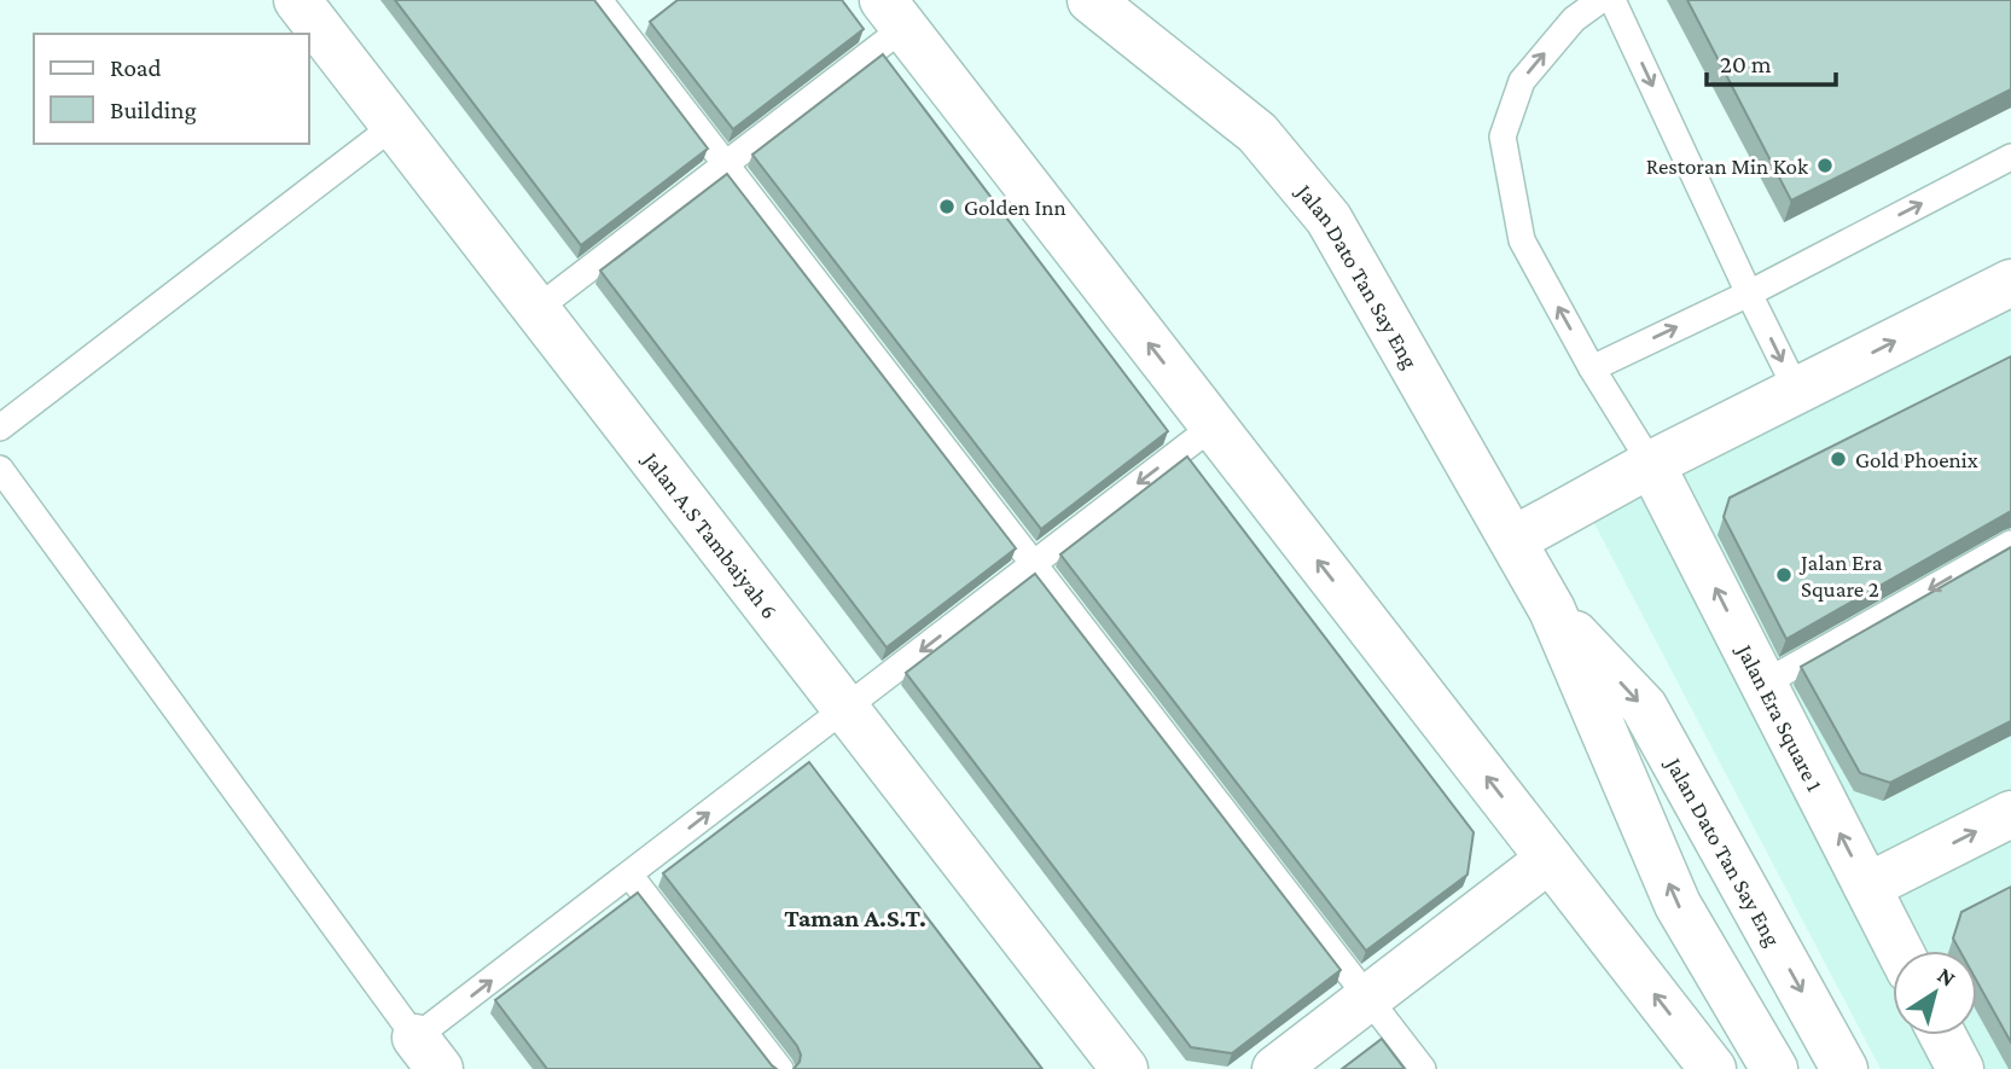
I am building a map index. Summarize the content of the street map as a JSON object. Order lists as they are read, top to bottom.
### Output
{
  "streets": {
    "street": ["Jalan Dato Tan Say Eng", "Jalan A.S Tambaiyah 6", "Jalan Era Square 1"]
  },
  "districts": ["Taman A.S.T."],
  "places": [
    "Restoran Min Kok",
    "Golden Inn",
    "Gold Phoenix",
    "Jalan Era Square 2"
  ],
  "legend": ["Road", "Building"],
  "scale_bar": "20 m",
  "north": "top right"
}
